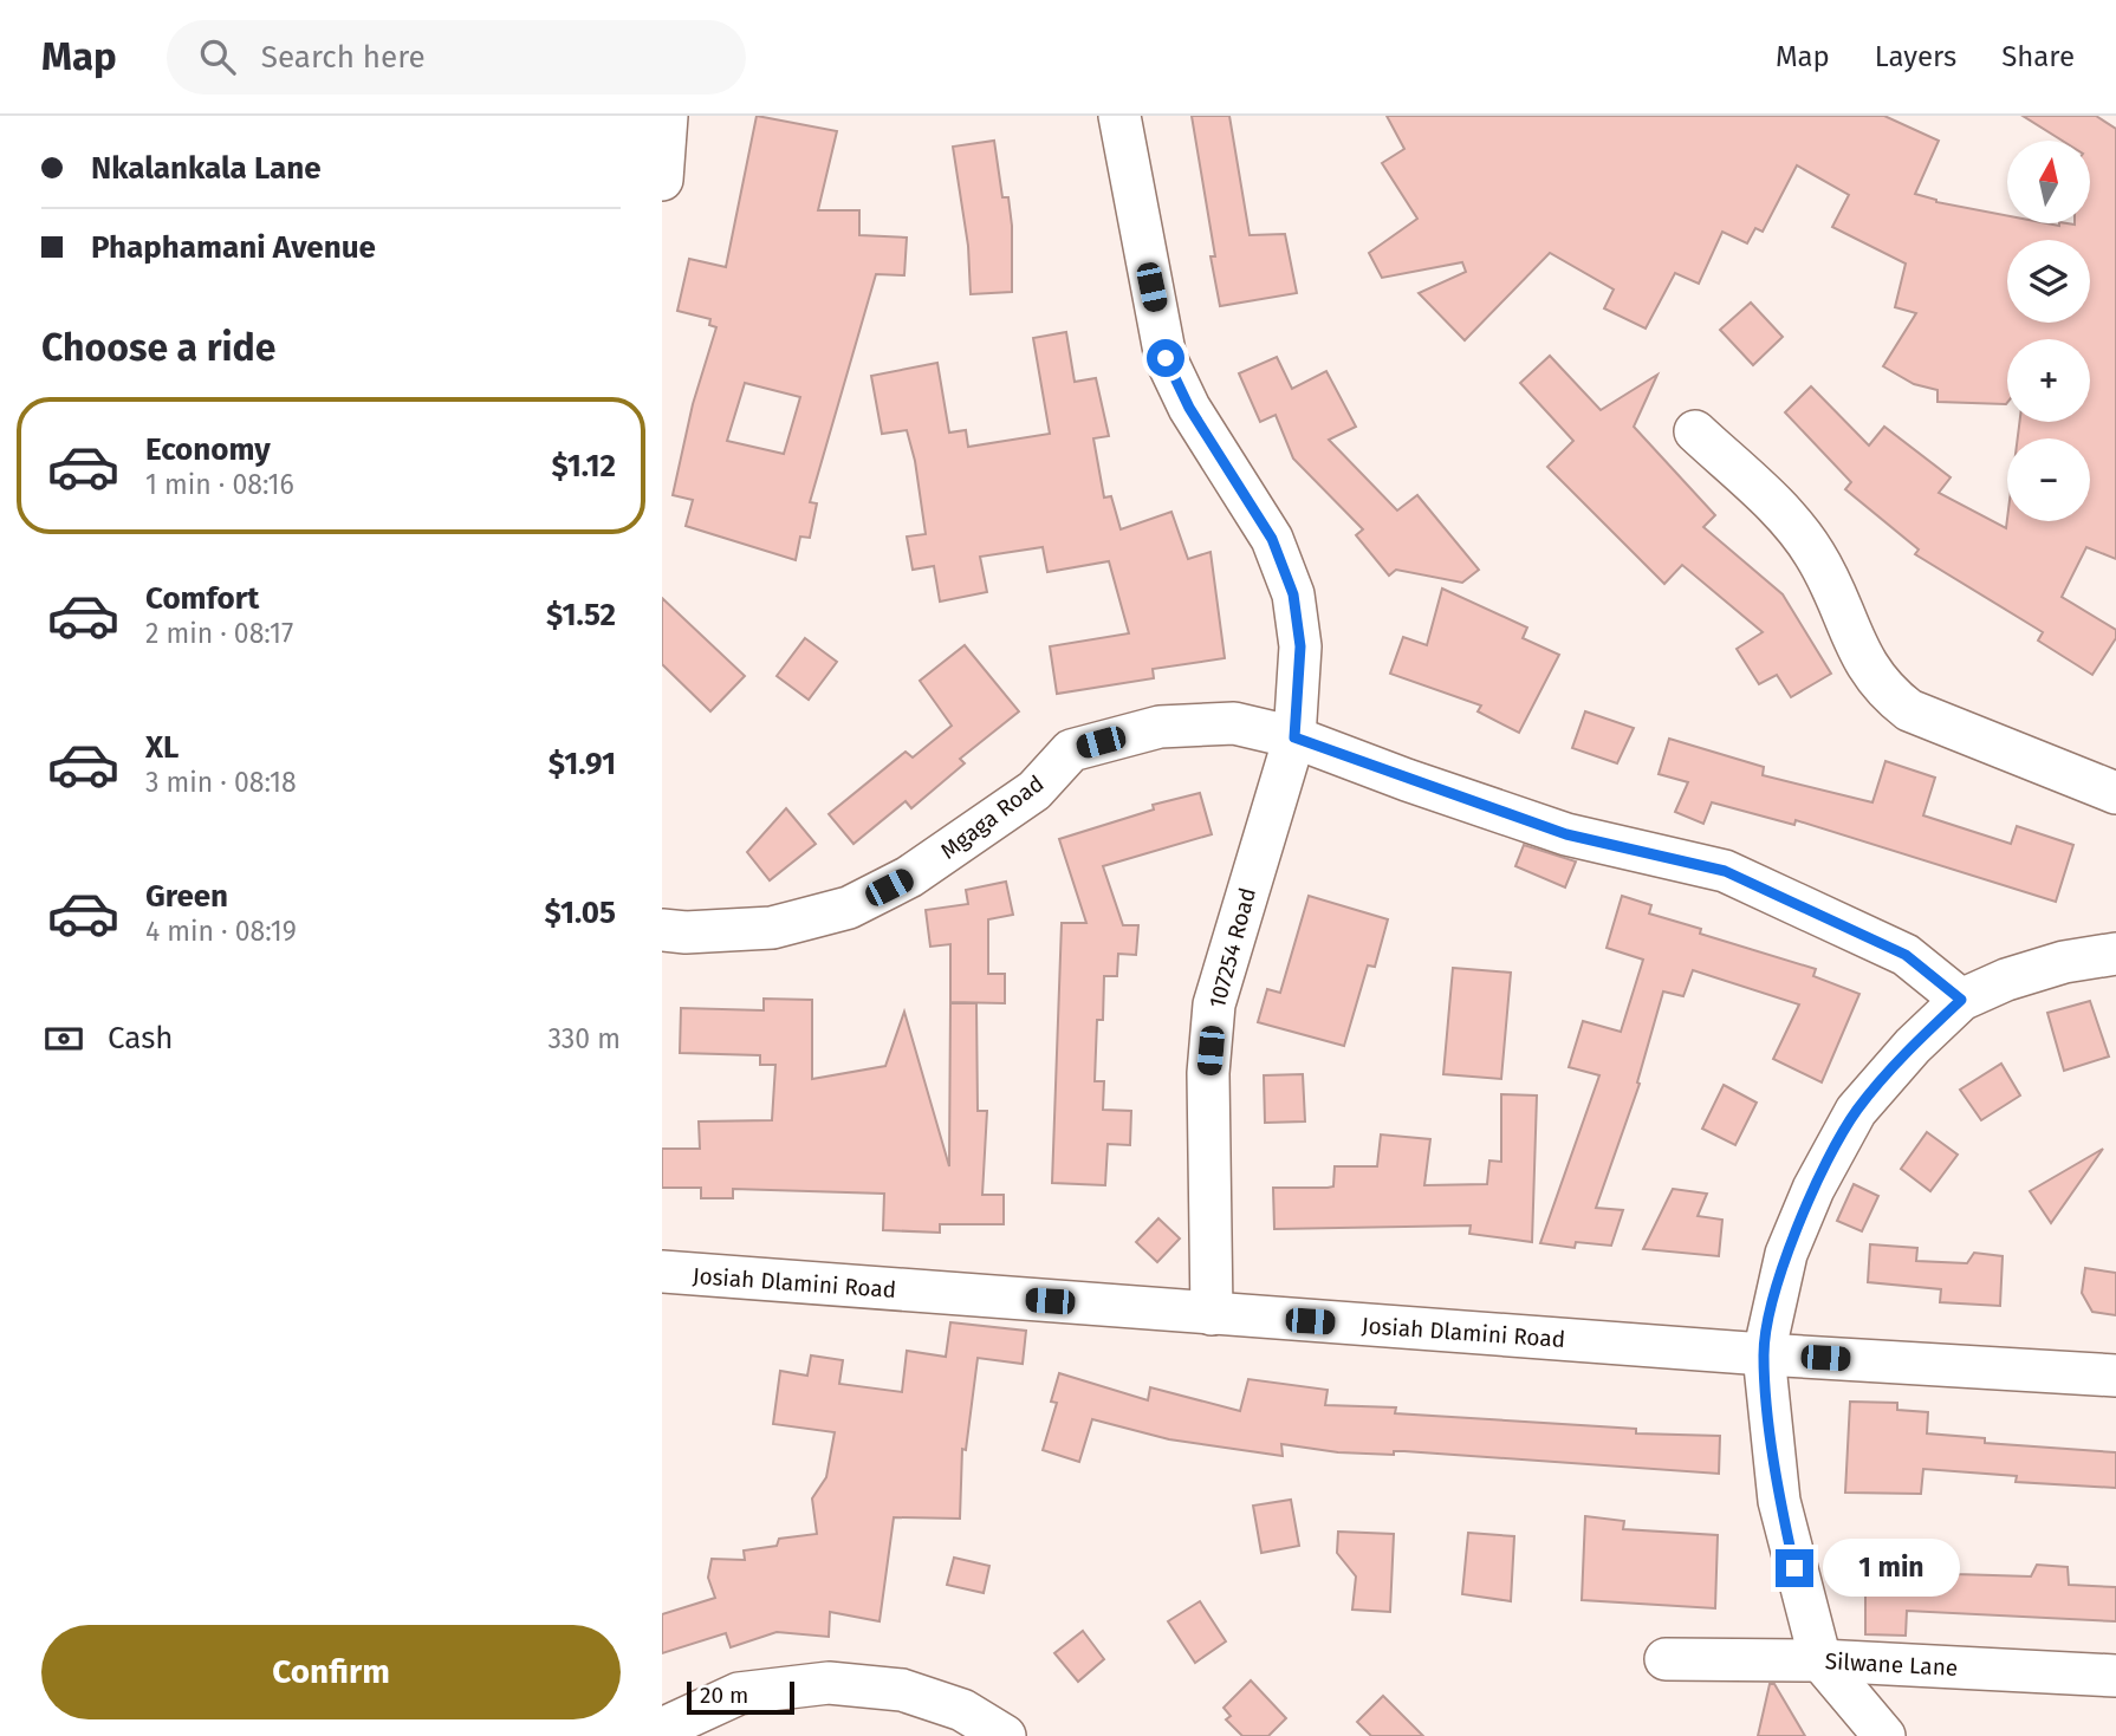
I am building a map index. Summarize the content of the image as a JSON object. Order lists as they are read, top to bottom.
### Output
{
  "streets": {
    "street": [
      "Mgaga Road",
      "107254 Road",
      "Josiah Dlamini Road",
      "Silwane Lane"
    ]
  },
  "crossings": [
    ["Mgaga Road", "107254 Road"],
    ["107254 Road", "Josiah Dlamini Road"]
  ],
  "scale_bar": "20 m",
  "north": "top",
  "page": {
    "header": "Map",
    "search": "Search here",
    "nav": ["Map", "Layers", "Share"],
    "banner": ["Nkalankala Lane", "Phaphamani Avenue"],
    "map_buttons": ["+", "−"],
    "heading": "Choose a ride",
    "list": [
      {
        "name": "Economy",
        "note": "1 min · 08:16",
        "value": "$1.12"
      },
      {
        "name": "Comfort",
        "note": "2 min · 08:17",
        "value": "$1.52"
      },
      {
        "name": "XL",
        "note": "3 min · 08:18",
        "value": "$1.91"
      },
      {
        "name": "Green",
        "note": "4 min · 08:19",
        "value": "$1.05"
      }
    ],
    "pay": ["Cash", "330 m"],
    "bubble": "1 min",
    "buttons": "Confirm",
    "scale": "20 m"
  }
}
